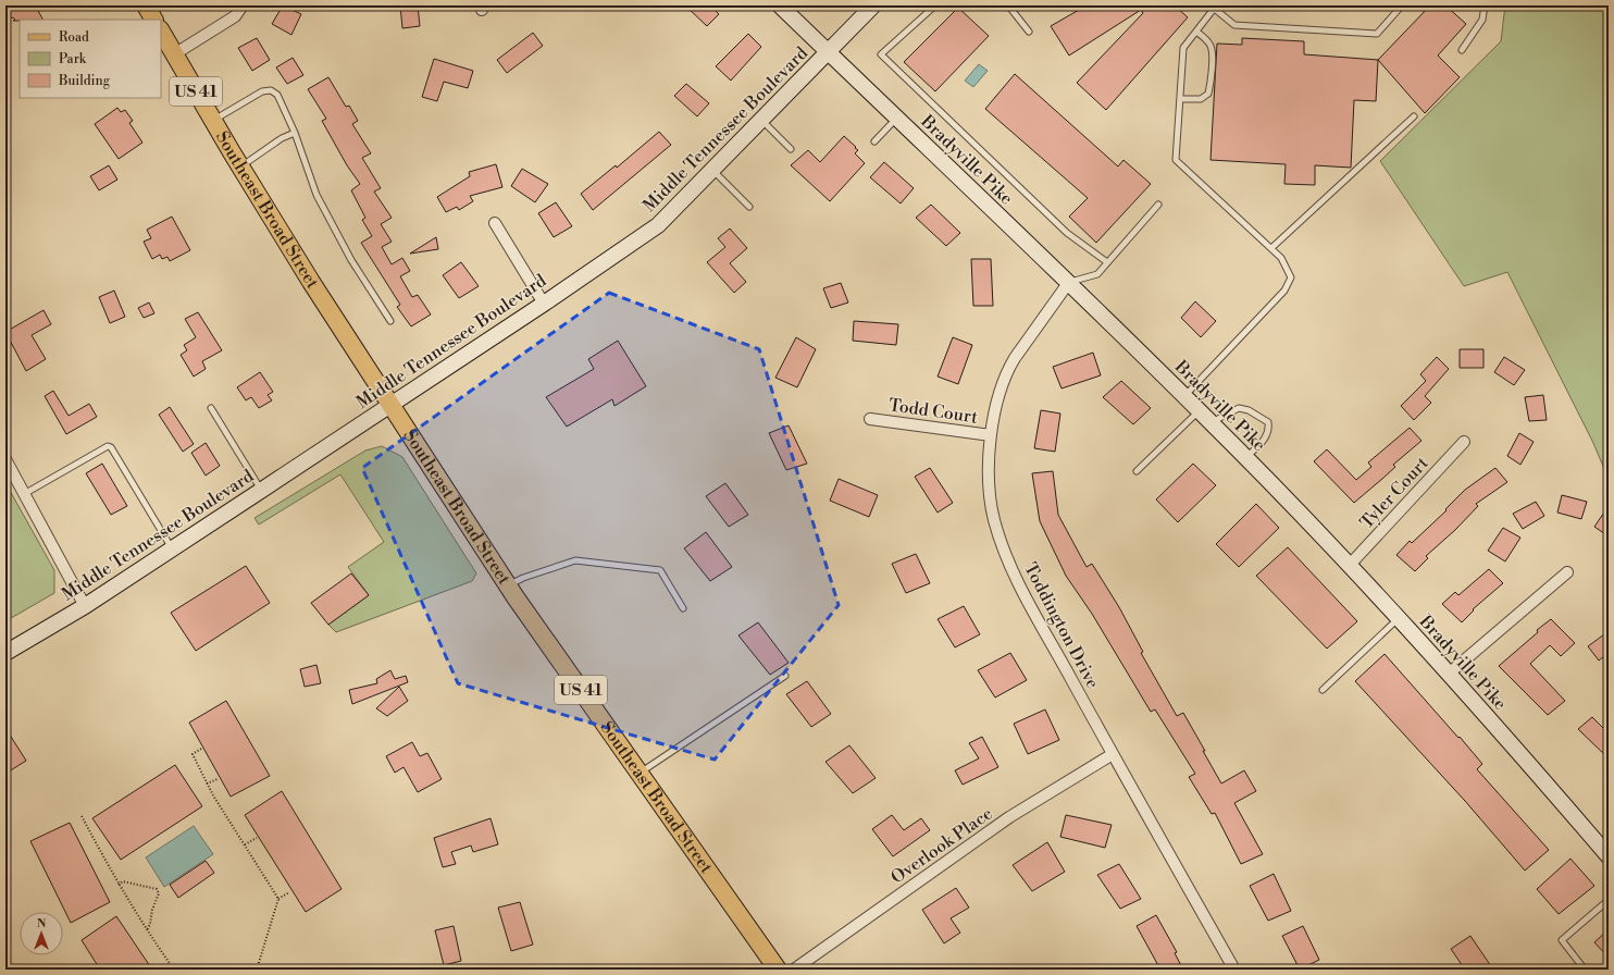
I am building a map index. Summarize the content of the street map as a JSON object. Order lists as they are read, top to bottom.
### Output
{
  "streets": {
    "main road": [
      "US 41",
      "Middle Tennessee Boulevard",
      "Bradyville Pike",
      "Southeast Broad Street"
    ],
    "street": [
      "Todd Court",
      "Tyler Court",
      "Toddington Drive",
      "Overlook Place"
    ]
  },
  "crossings": [
    ["Middle Tennessee Boulevard", "Bradyville Pike"],
    ["Middle Tennessee Boulevard", "Southeast Broad Street"],
    ["Bradyville Pike", "Tyler Court"],
    ["Bradyville Pike", "Toddington Drive"],
    ["Todd Court", "Toddington Drive"],
    ["Toddington Drive", "Overlook Place"]
  ],
  "legend": ["Road", "Park", "Building"],
  "north": "top"
}
